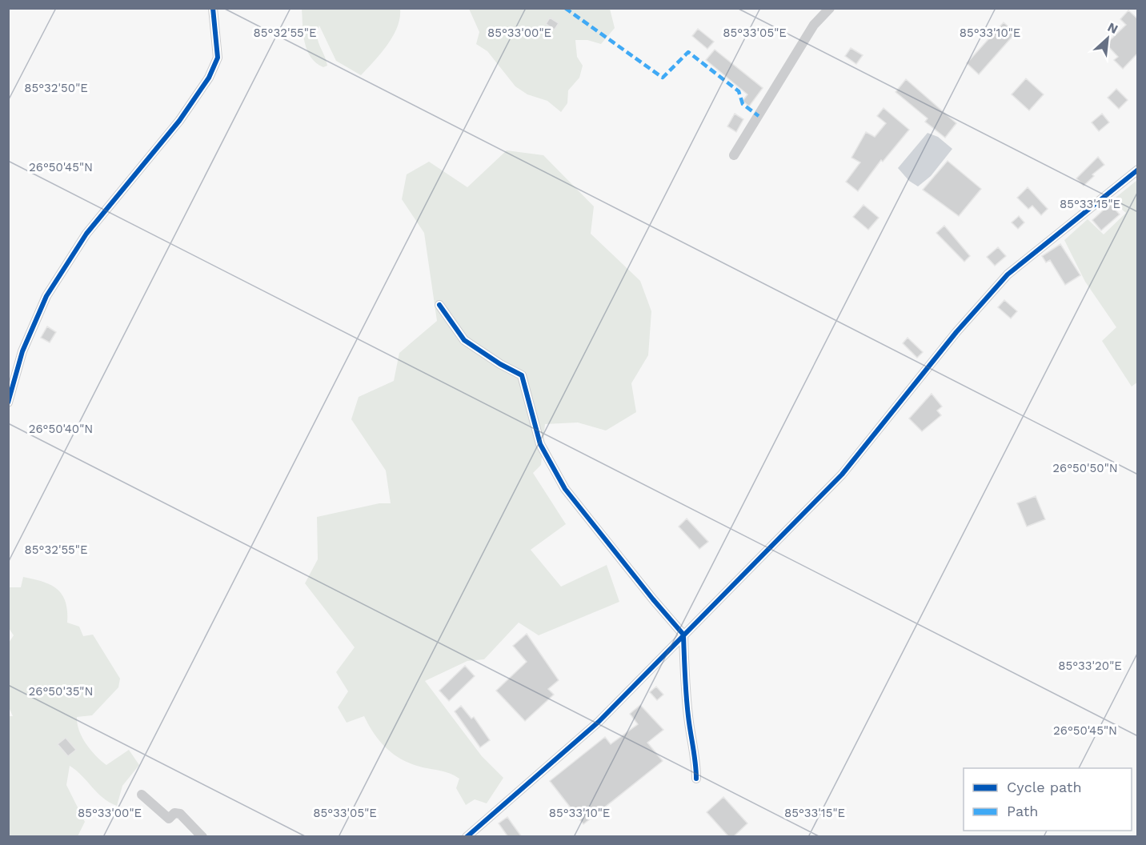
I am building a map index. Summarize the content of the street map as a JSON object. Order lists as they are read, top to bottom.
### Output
{
  "legend": ["Cycle path", "Path"],
  "north": "top right",
  "coordinates": [
    "85°32'55\"E",
    "85°33'00\"E",
    "85°33'05\"E",
    "85°33'10\"E",
    "85°32'50\"E",
    "26°50'45\"N",
    "85°33'15\"E",
    "26°50'40\"N",
    "26°50'50\"N",
    "85°33'20\"E",
    "26°50'35\"N"
  ]
}
